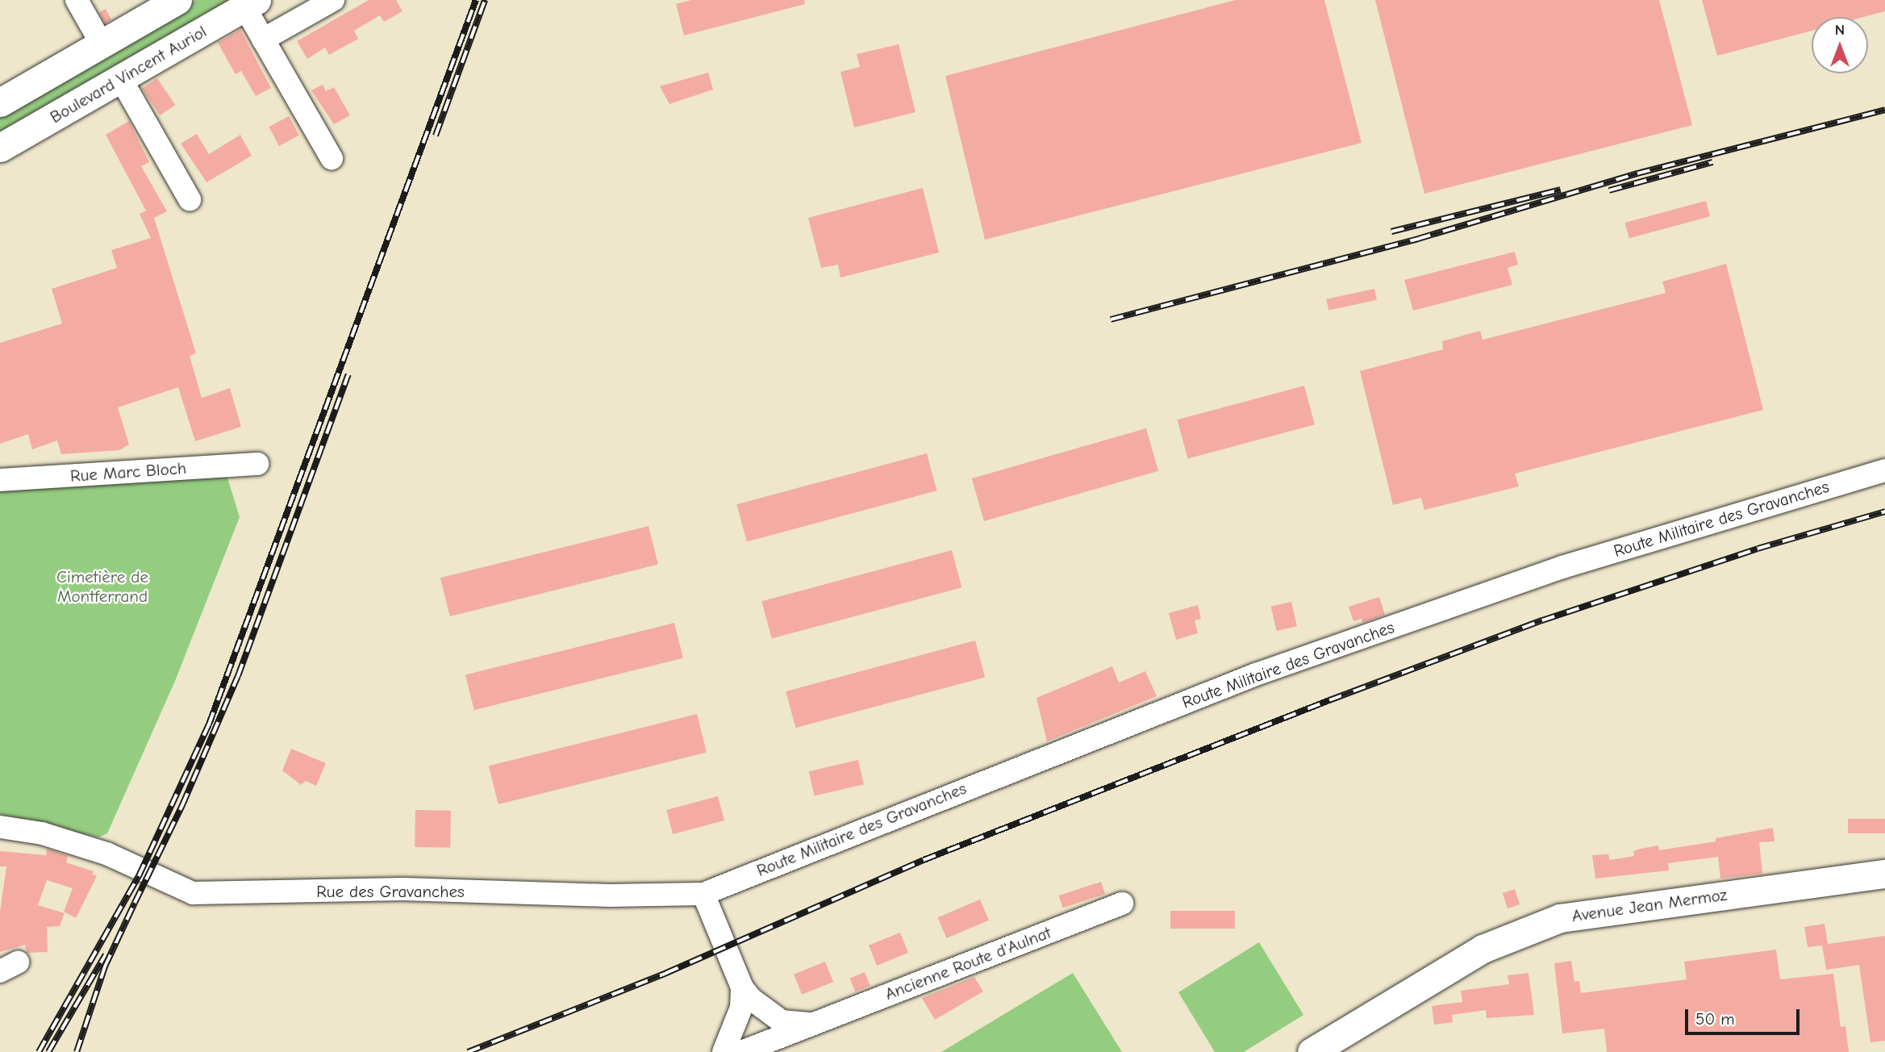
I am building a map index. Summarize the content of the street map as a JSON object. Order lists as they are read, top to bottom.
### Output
{
  "streets": {
    "main road": ["Boulevard Vincent Auriol", "Avenue Jean Mermoz"],
    "street": [
      "Rue Marc Bloch",
      "Route Militaire des Gravanches",
      "Rue des Gravanches",
      "Ancienne Route d'Aulnat"
    ]
  },
  "crossings": [
    ["Route Militaire des Gravanches", "Rue des Gravanches"]
  ],
  "parks": ["Cimetière de Montferrand"],
  "scale_bar": "50 m",
  "north": "top"
}
